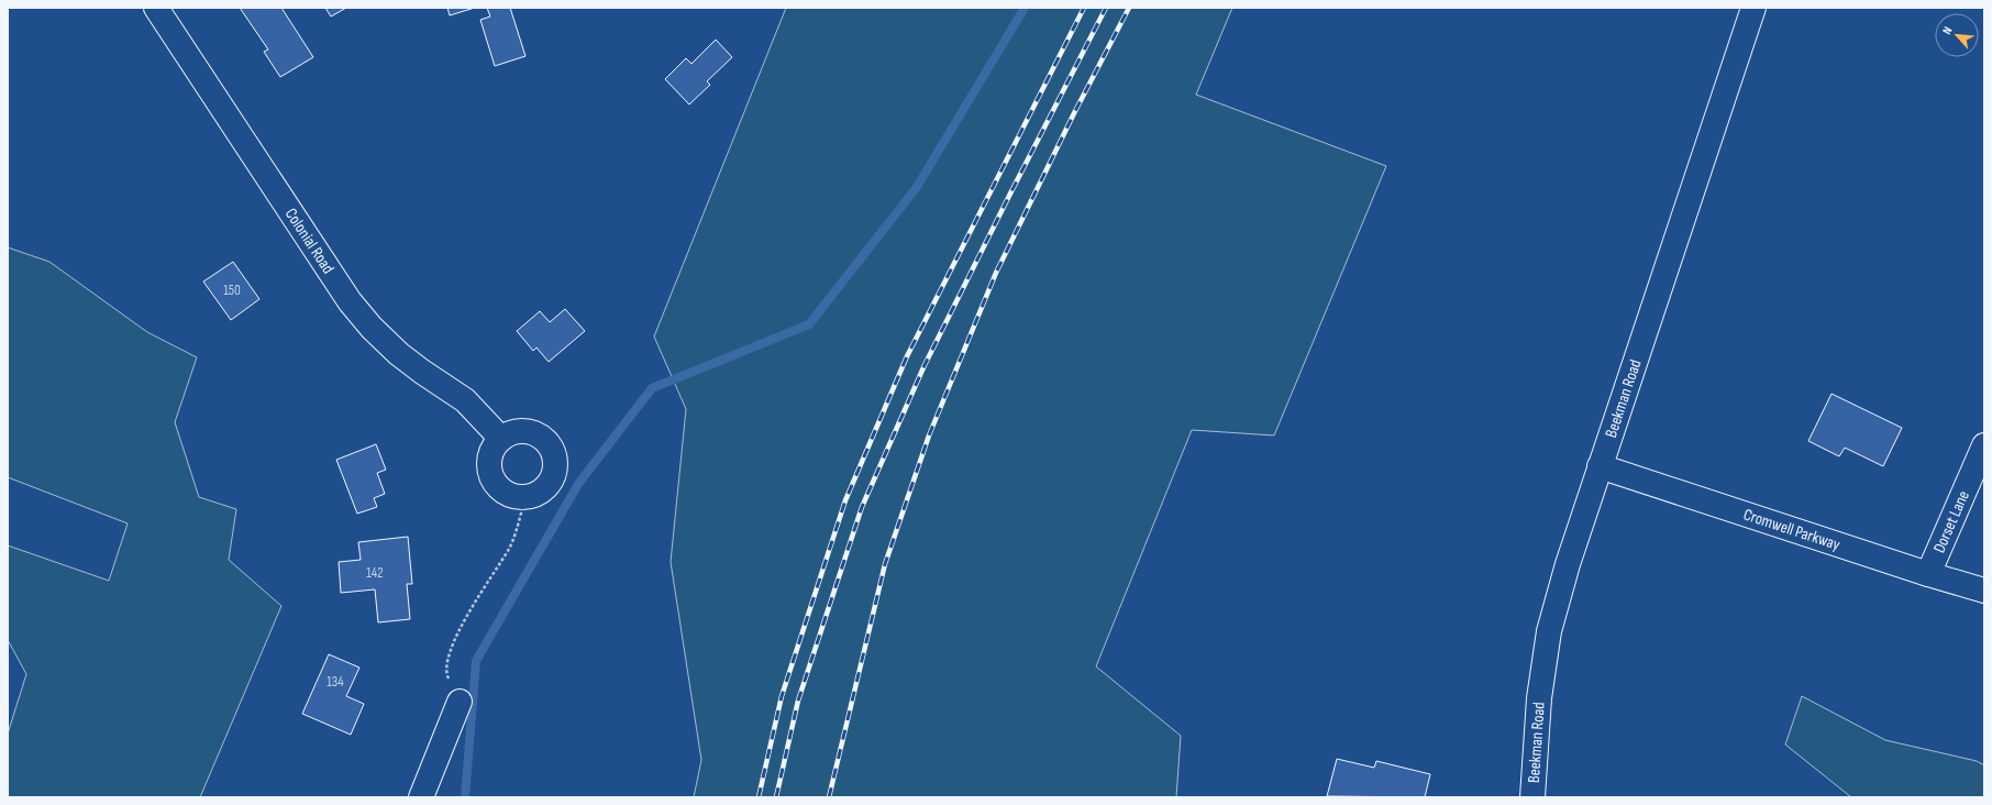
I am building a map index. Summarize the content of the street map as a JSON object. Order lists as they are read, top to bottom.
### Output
{
  "streets": {
    "street": [
      "Colonial Road",
      "Beekman Road",
      "Dorset Lane",
      "Cromwell Parkway"
    ]
  },
  "crossings": [
    ["Beekman Road", "Cromwell Parkway"],
    ["Dorset Lane", "Cromwell Parkway"]
  ],
  "house_numbers": ["150", "142", "134"],
  "north": "top left"
}
